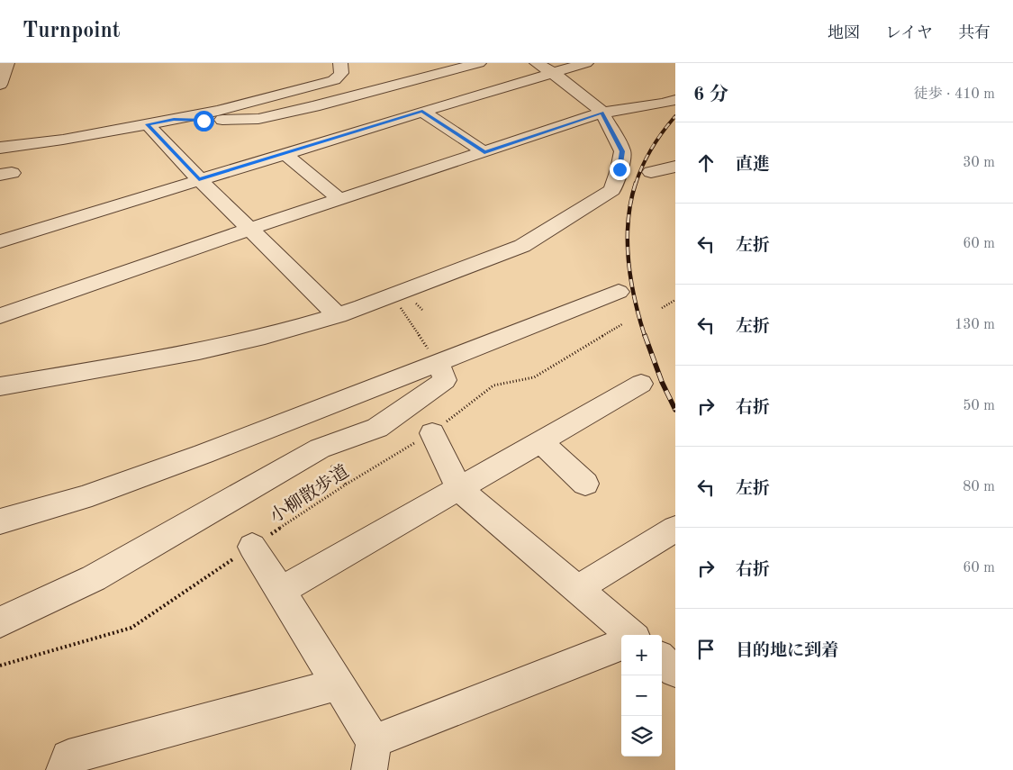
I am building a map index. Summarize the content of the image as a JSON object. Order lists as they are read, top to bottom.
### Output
{
  "streets": {
    "path": ["小柳散歩道"]
  },
  "page": {
    "header": "Turnpoint",
    "nav": ["地図", "レイヤ", "共有"],
    "heading": ["6 分", "徒歩 · 410 m"],
    "list": [
      ["直進", "30 m"],
      ["左折", "60 m"],
      ["左折", "130 m"],
      ["右折", "50 m"],
      ["左折", "80 m"],
      ["右折", "60 m"],
      "目的地に到着"
    ],
    "map_buttons": ["+", "−"]
  }
}
